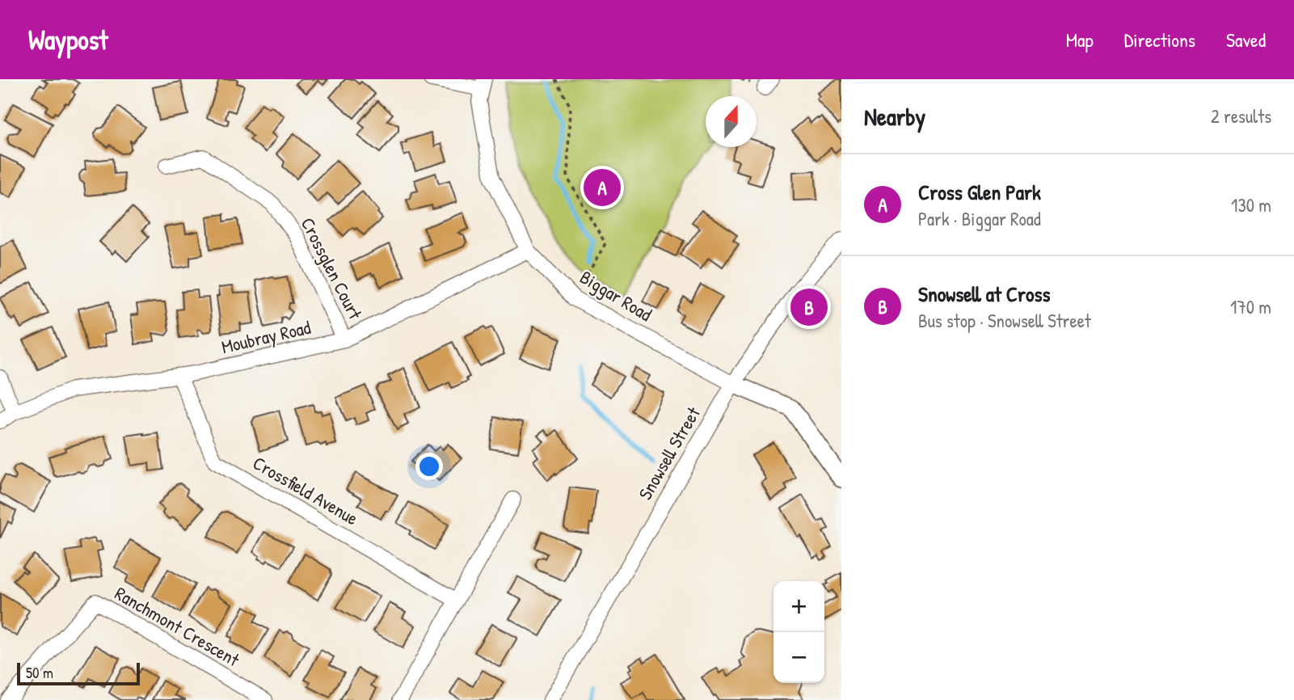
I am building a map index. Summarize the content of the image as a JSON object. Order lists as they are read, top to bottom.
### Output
{
  "streets": {
    "street": [
      "Crossglen Court",
      "Biggar Road",
      "Moubray Road",
      "Snowsell Street",
      "Crossfield Avenue",
      "Ranchmont Crescent"
    ]
  },
  "crossings": [
    ["Crossglen Court", "Moubray Road"],
    ["Biggar Road", "Moubray Road"],
    ["Biggar Road", "Snowsell Street"],
    ["Moubray Road", "Crossfield Avenue"]
  ],
  "scale_bar": "50 m",
  "north": "top",
  "page": {
    "header": "Waypost",
    "nav": ["Map", "Directions", "Saved"],
    "heading": ["Nearby", "2 results"],
    "list": [
      {
        "mark": "A",
        "name": "Cross Glen Park",
        "note": "Park · Biggar Road",
        "value": "130 m"
      },
      {
        "mark": "B",
        "name": "Snowsell at Cross",
        "note": "Bus stop · Snowsell Street",
        "value": "170 m"
      }
    ],
    "pins": ["A", "B"],
    "map_buttons": ["+", "−"],
    "scale": "50 m"
  }
}
